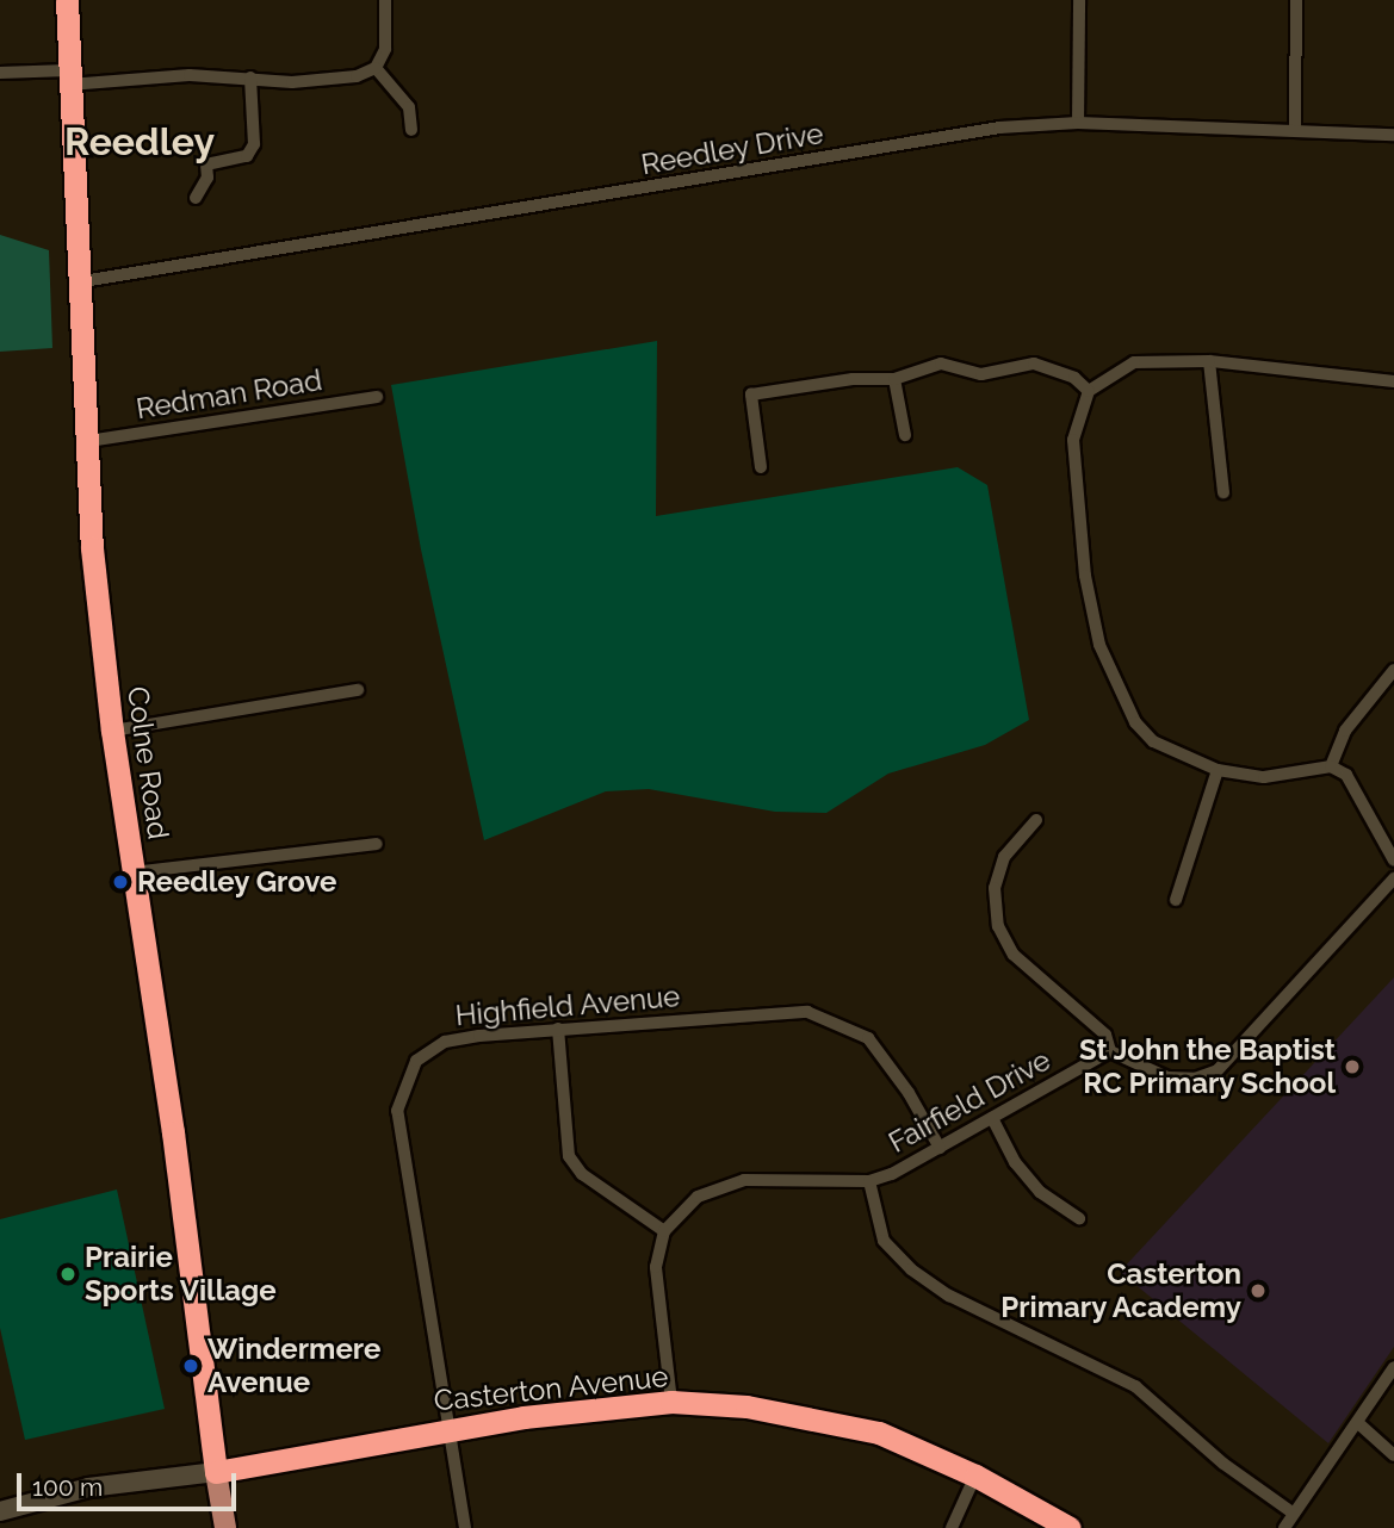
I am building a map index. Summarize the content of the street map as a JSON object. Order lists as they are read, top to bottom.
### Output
{
  "streets": {
    "highway": ["Colne Road", "Casterton Avenue"],
    "street": [
      "Reedley Drive",
      "Redman Road",
      "Highfield Avenue",
      "Fairfield Drive"
    ]
  },
  "crossings": [
    ["Reedley Drive", "Colne Road"],
    ["Redman Road", "Colne Road"],
    ["Colne Road", "Casterton Avenue"],
    ["Highfield Avenue", "Fairfield Drive"],
    ["Highfield Avenue", "Casterton Avenue"]
  ],
  "districts": ["Reedley"],
  "places": [
    "Reedley Grove",
    "St John the Baptist RC Primary School",
    "Prairie Sports Village",
    "Casterton Primary Academy",
    "Windermere Avenue"
  ],
  "scale_bar": "100 m"
}
